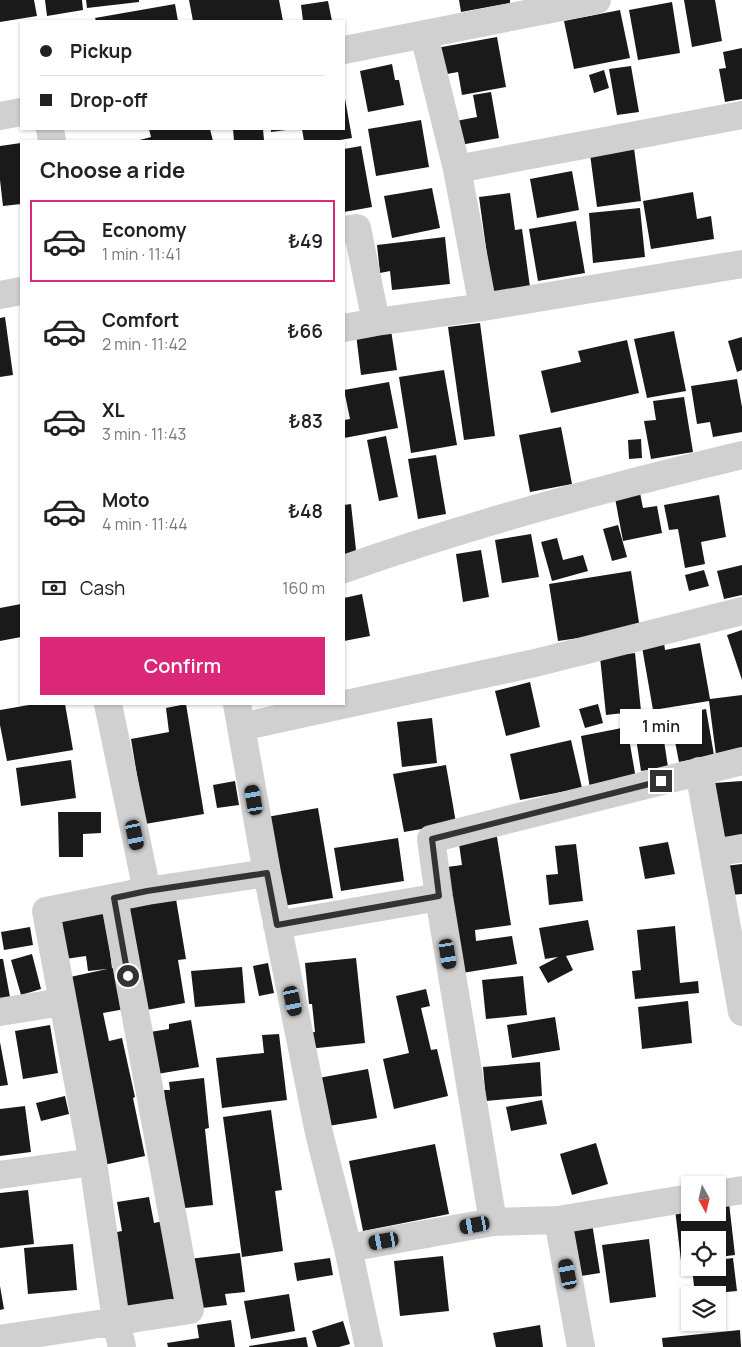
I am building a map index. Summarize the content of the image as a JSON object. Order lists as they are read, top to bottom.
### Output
{
  "north": "bottom",
  "page": {
    "banner": ["Pickup", "Drop-off"],
    "heading": "Choose a ride",
    "list": [
      {
        "name": "Economy",
        "note": "1 min · 11:41",
        "value": "₺49"
      },
      {
        "name": "Comfort",
        "note": "2 min · 11:42",
        "value": "₺66"
      },
      {
        "name": "XL",
        "note": "3 min · 11:43",
        "value": "₺83"
      },
      {
        "name": "Moto",
        "note": "4 min · 11:44",
        "value": "₺48"
      }
    ],
    "pay": ["Cash", "160 m"],
    "buttons": "Confirm",
    "bubble": "1 min"
  }
}
